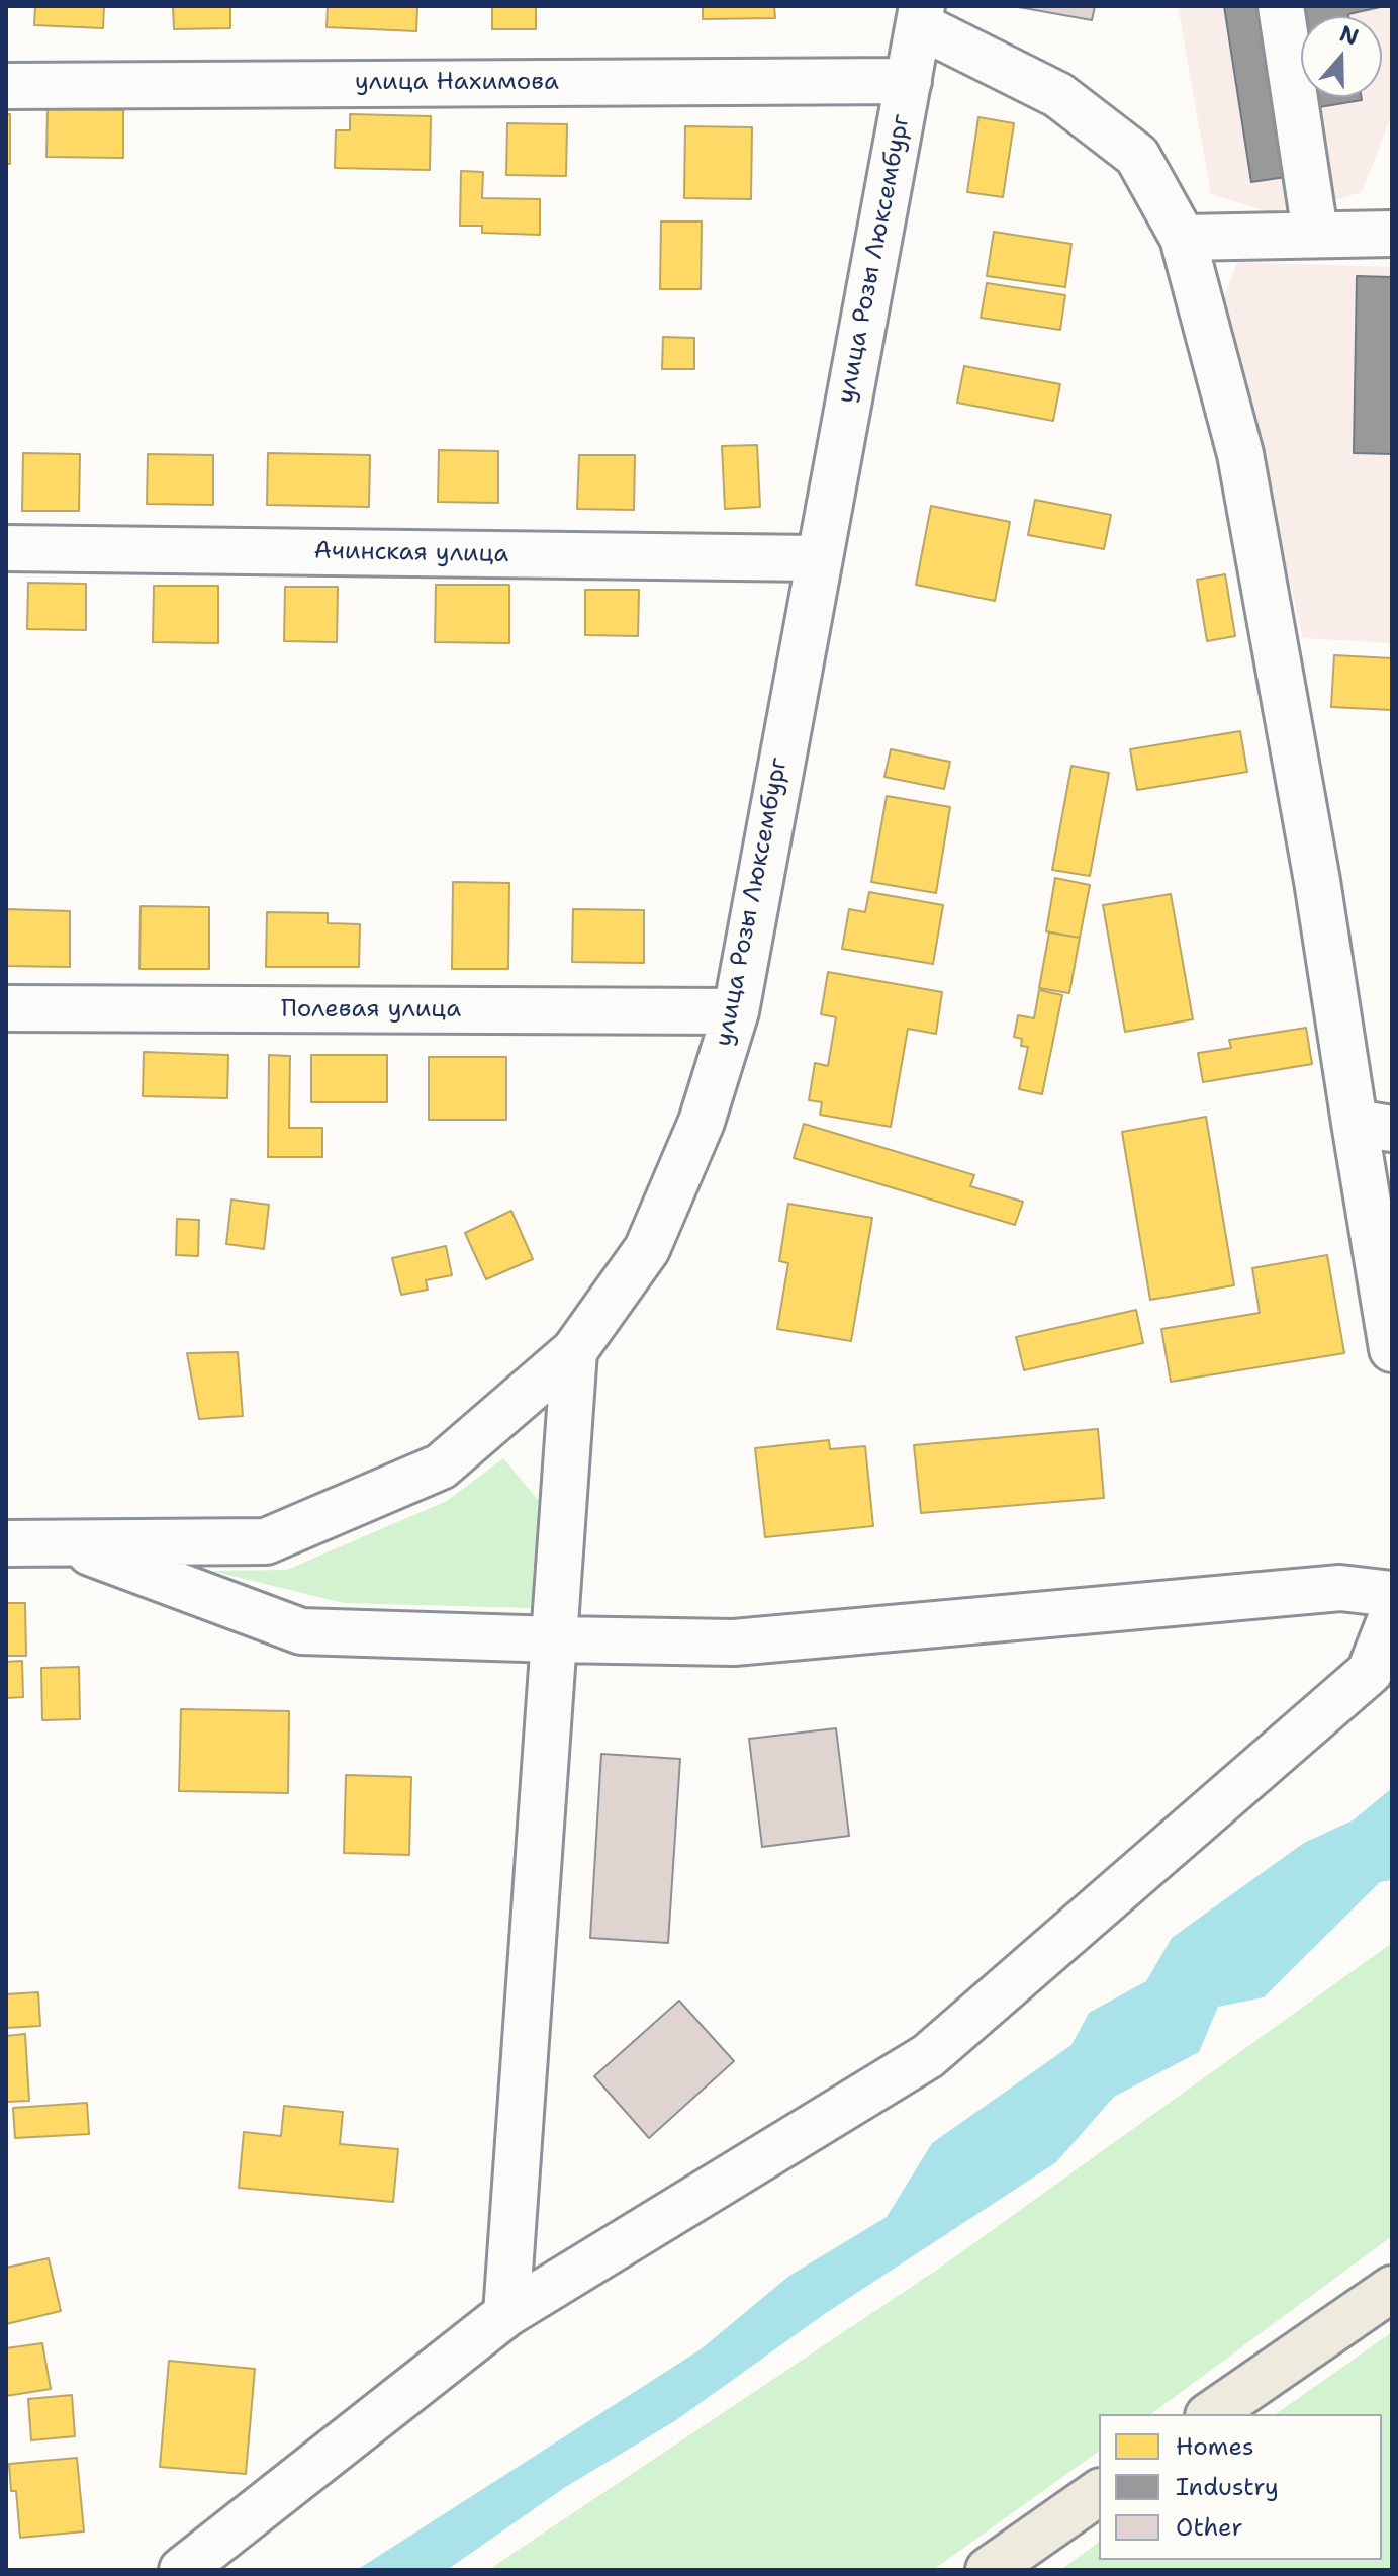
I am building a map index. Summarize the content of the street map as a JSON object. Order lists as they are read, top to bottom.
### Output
{
  "streets": {
    "street": [
      "улица Нахимова",
      "улица Розы Люксембург",
      "Ачинская улица",
      "Полевая улица"
    ]
  },
  "crossings": [
    ["улица Нахимова", "улица Розы Люксембург"],
    ["улица Розы Люксембург", "Ачинская улица"],
    ["улица Розы Люксембург", "Полевая улица"]
  ],
  "legend": ["Homes", "Industry", "Other"],
  "north": "top"
}
